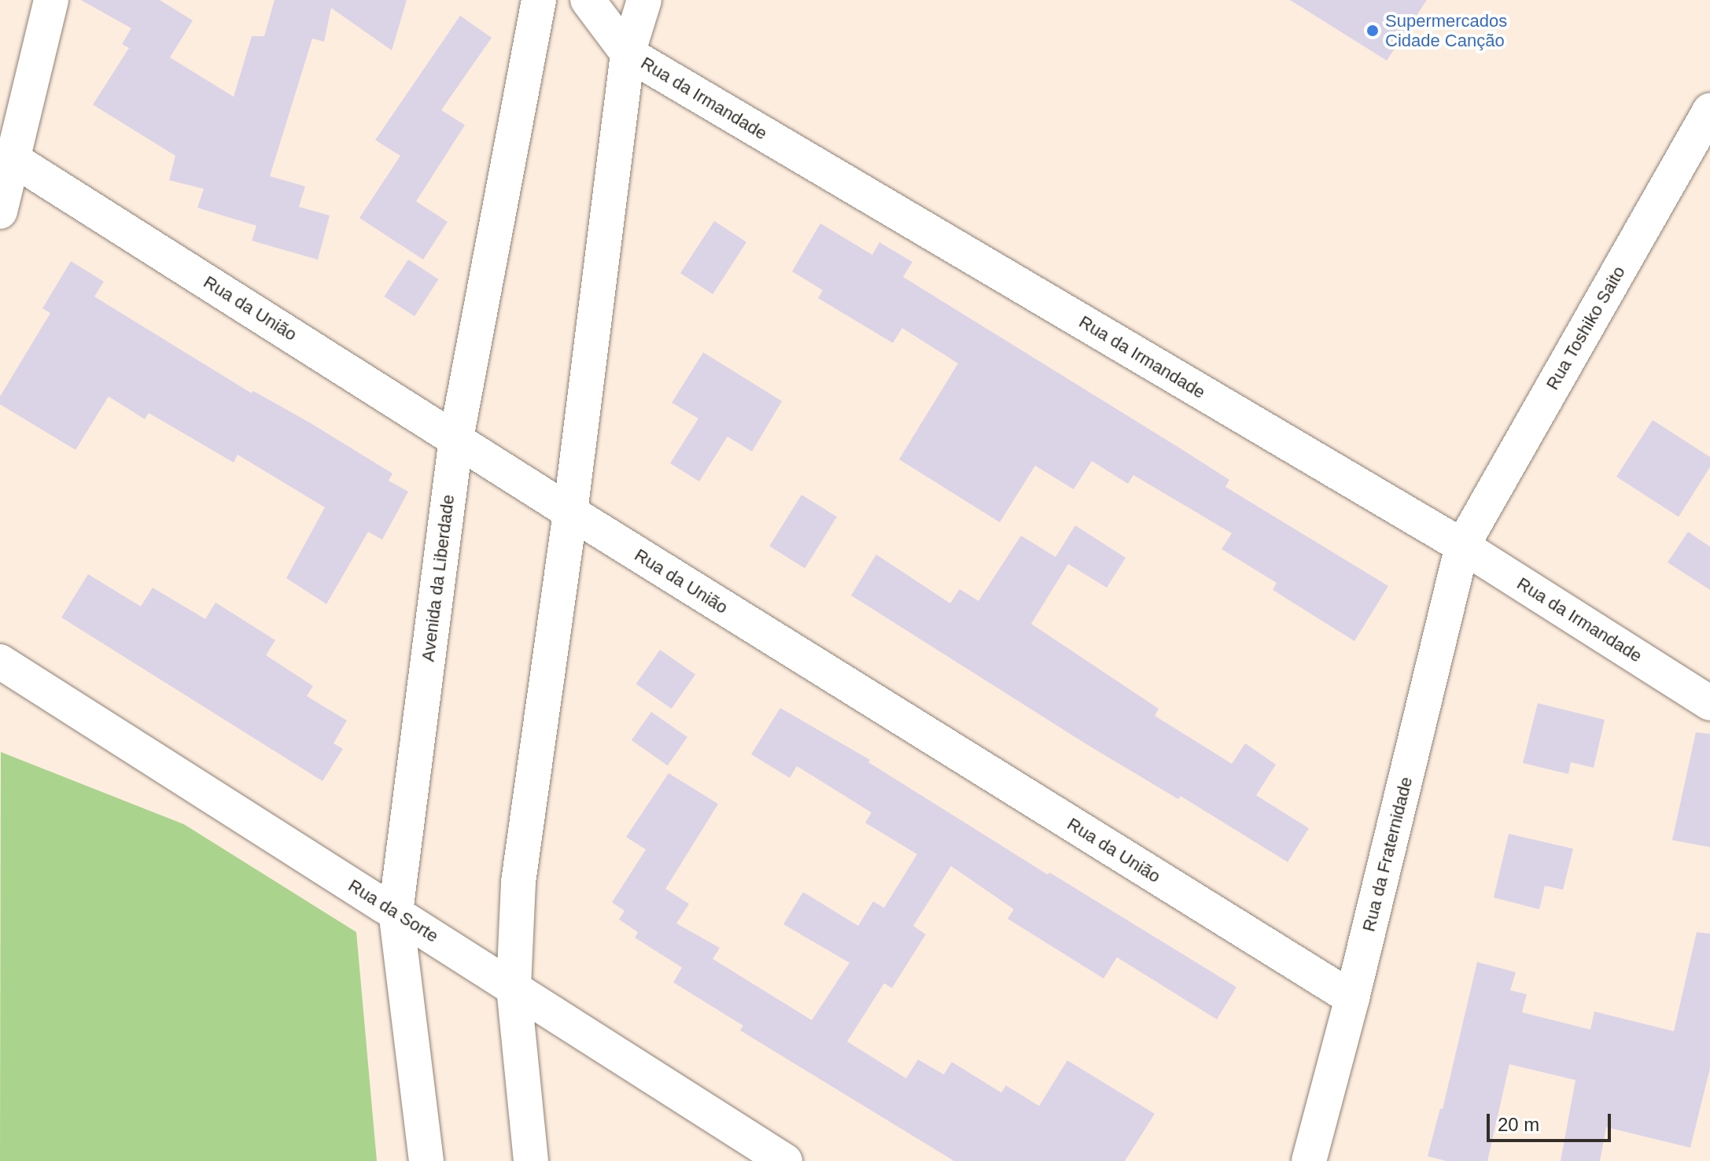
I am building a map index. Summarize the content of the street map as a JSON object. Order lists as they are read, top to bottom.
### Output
{
  "streets": {
    "street": [
      "Rua da Irmandade",
      "Rua da União",
      "Rua Toshiko Saito",
      "Avenida da Liberdade",
      "Rua da Fraternidade",
      "Rua da Sorte"
    ]
  },
  "crossings": [
    ["Rua da Irmandade", "Rua Toshiko Saito"],
    ["Rua da Irmandade", "Rua da Fraternidade"],
    ["Rua da União", "Avenida da Liberdade"],
    ["Rua da União", "Rua da Fraternidade"],
    ["Rua Toshiko Saito", "Rua da Fraternidade"],
    ["Avenida da Liberdade", "Rua da Sorte"]
  ],
  "places": ["Supermercados Cidade Canção"],
  "scale_bar": "20 m"
}
